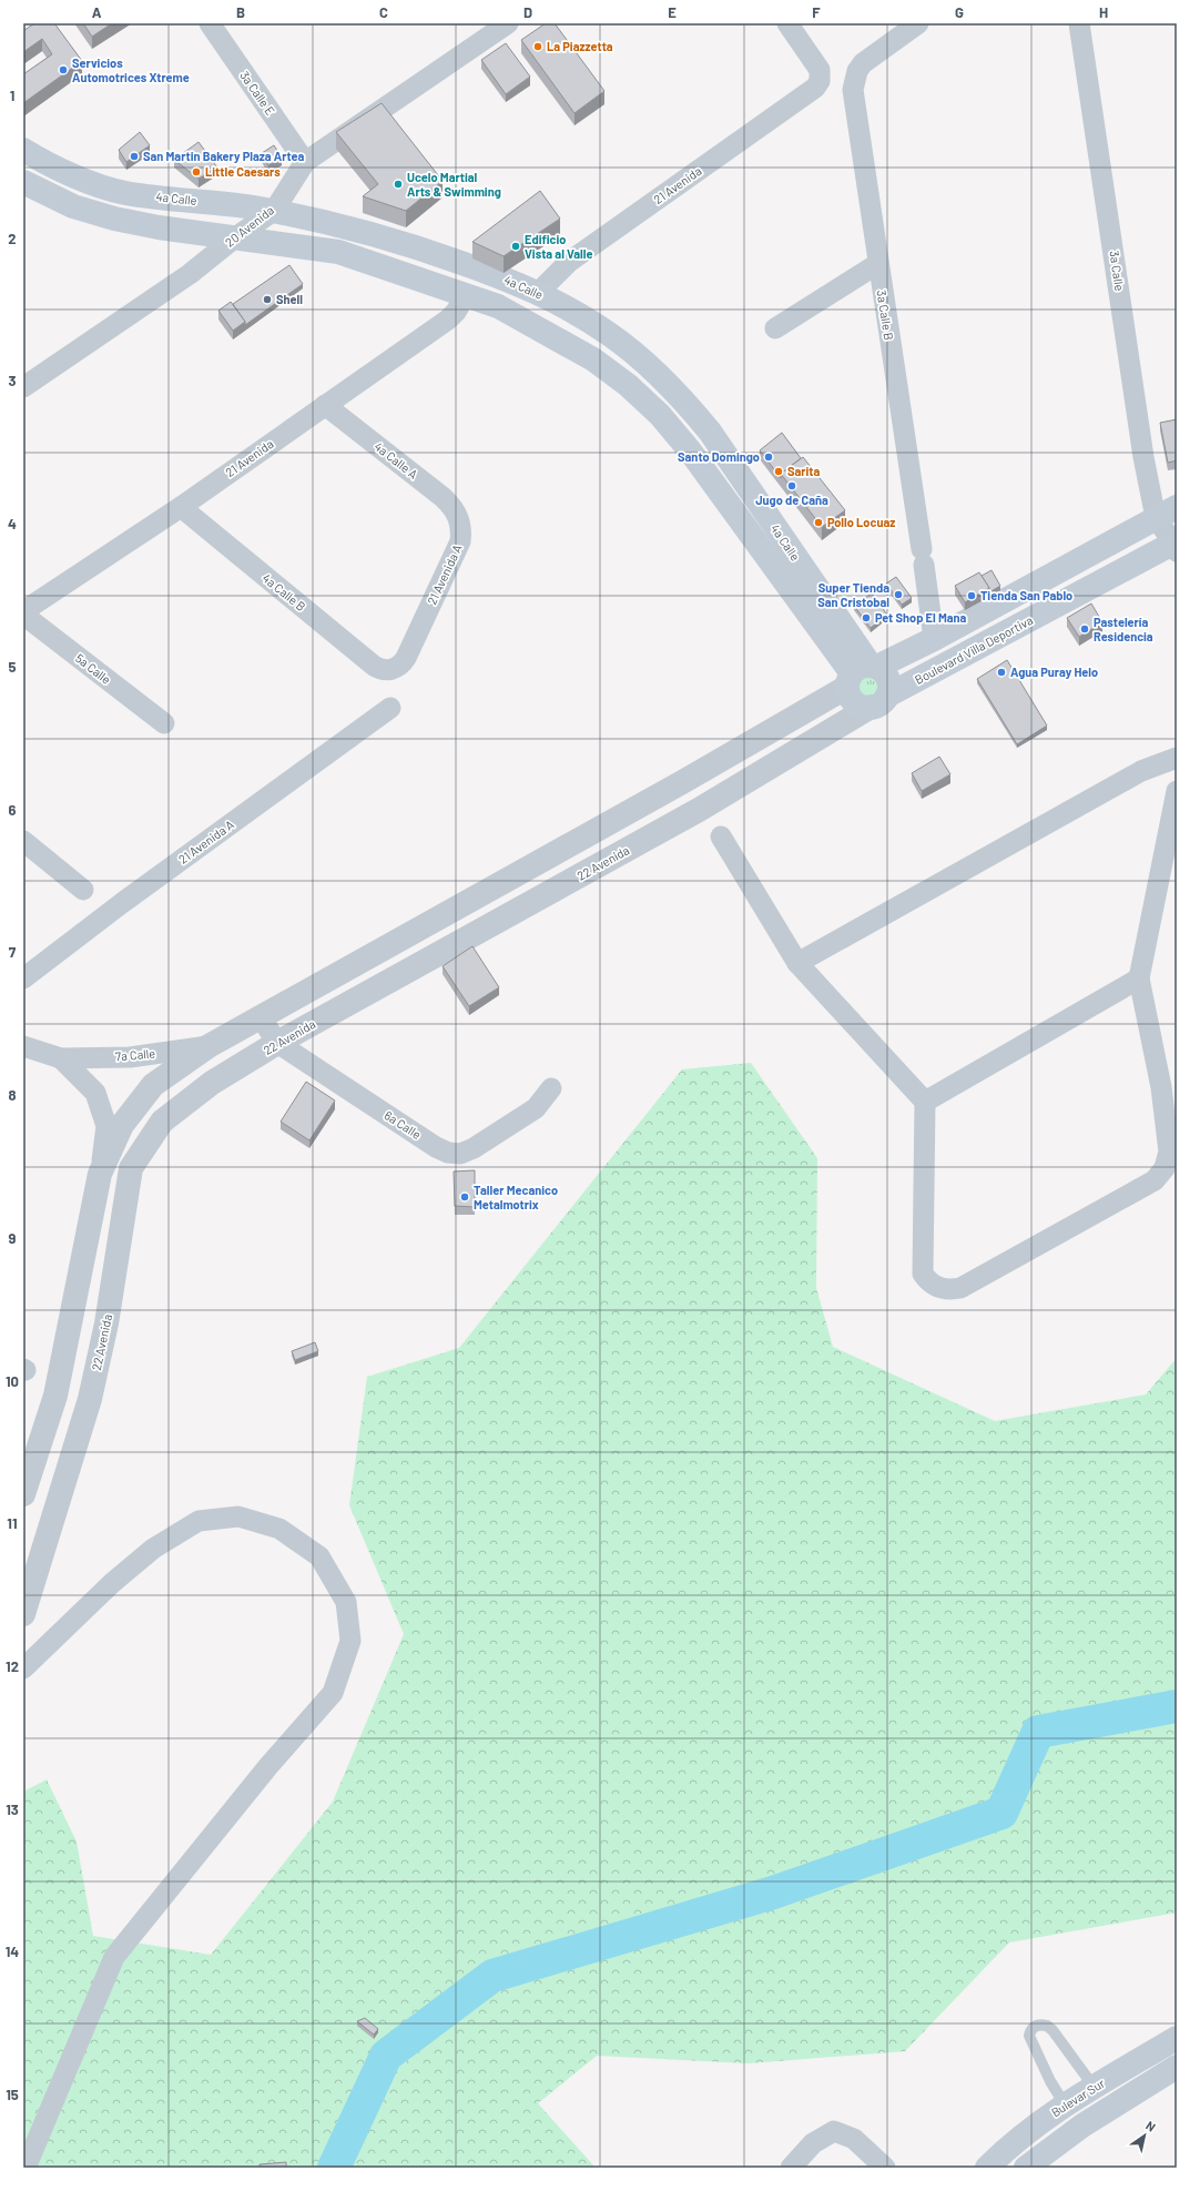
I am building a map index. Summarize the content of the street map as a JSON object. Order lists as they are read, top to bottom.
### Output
{
  "streets": {
    "main road": ["4a Calle", "Boulevard Villa Deportiva", "Bulevar Sur"],
    "street": [
      "3a Calle E",
      "21 Avenida",
      "20 Avenida",
      "3a Calle",
      "3a Calle B",
      "4a Calle A",
      "21 Avenida A",
      "4a Calle B",
      "5a Calle",
      "22 Avenida",
      "7a Calle",
      "6a Calle"
    ]
  },
  "crossings": [
    ["3a Calle E", "20 Avenida"],
    ["21 Avenida", "4a Calle"],
    ["21 Avenida", "4a Calle A"],
    ["21 Avenida", "4a Calle B"],
    ["21 Avenida", "5a Calle"],
    ["4a Calle", "20 Avenida"],
    ["4a Calle", "Boulevard Villa Deportiva"],
    ["4a Calle", "22 Avenida"],
    ["4a Calle A", "21 Avenida A"],
    ["21 Avenida A", "4a Calle B"],
    ["Boulevard Villa Deportiva", "22 Avenida"],
    ["22 Avenida", "6a Calle"]
  ],
  "places": [
    "La Piazzetta",
    "Servicios Automotrices Xtreme",
    "San Martin Bakery Plaza Artea",
    "Little Caesars",
    "Ucelo Martial Arts & Swimming",
    "Edificio Vista al Valle",
    "Shell",
    "Santo Domingo",
    "Sarita",
    "Jugo de Caña",
    "Pollo Locuaz",
    "Super Tienda San Cristobal",
    "Tienda San Pablo",
    "Pet Shop El Mana",
    "Pastelería Residencia",
    "Agua Puray Helo",
    "Taller Mecanico Metalmotrix"
  ],
  "north": "top right",
  "grid": {
    "columns": [
      "A",
      "B",
      "C",
      "D",
      "E",
      "F",
      "G",
      "H"
    ],
    "rows": [
      "1",
      "2",
      "3",
      "4",
      "5",
      "6",
      "7",
      "8",
      "9",
      "10",
      "11",
      "12",
      "13",
      "14",
      "15"
    ]
  }
}
